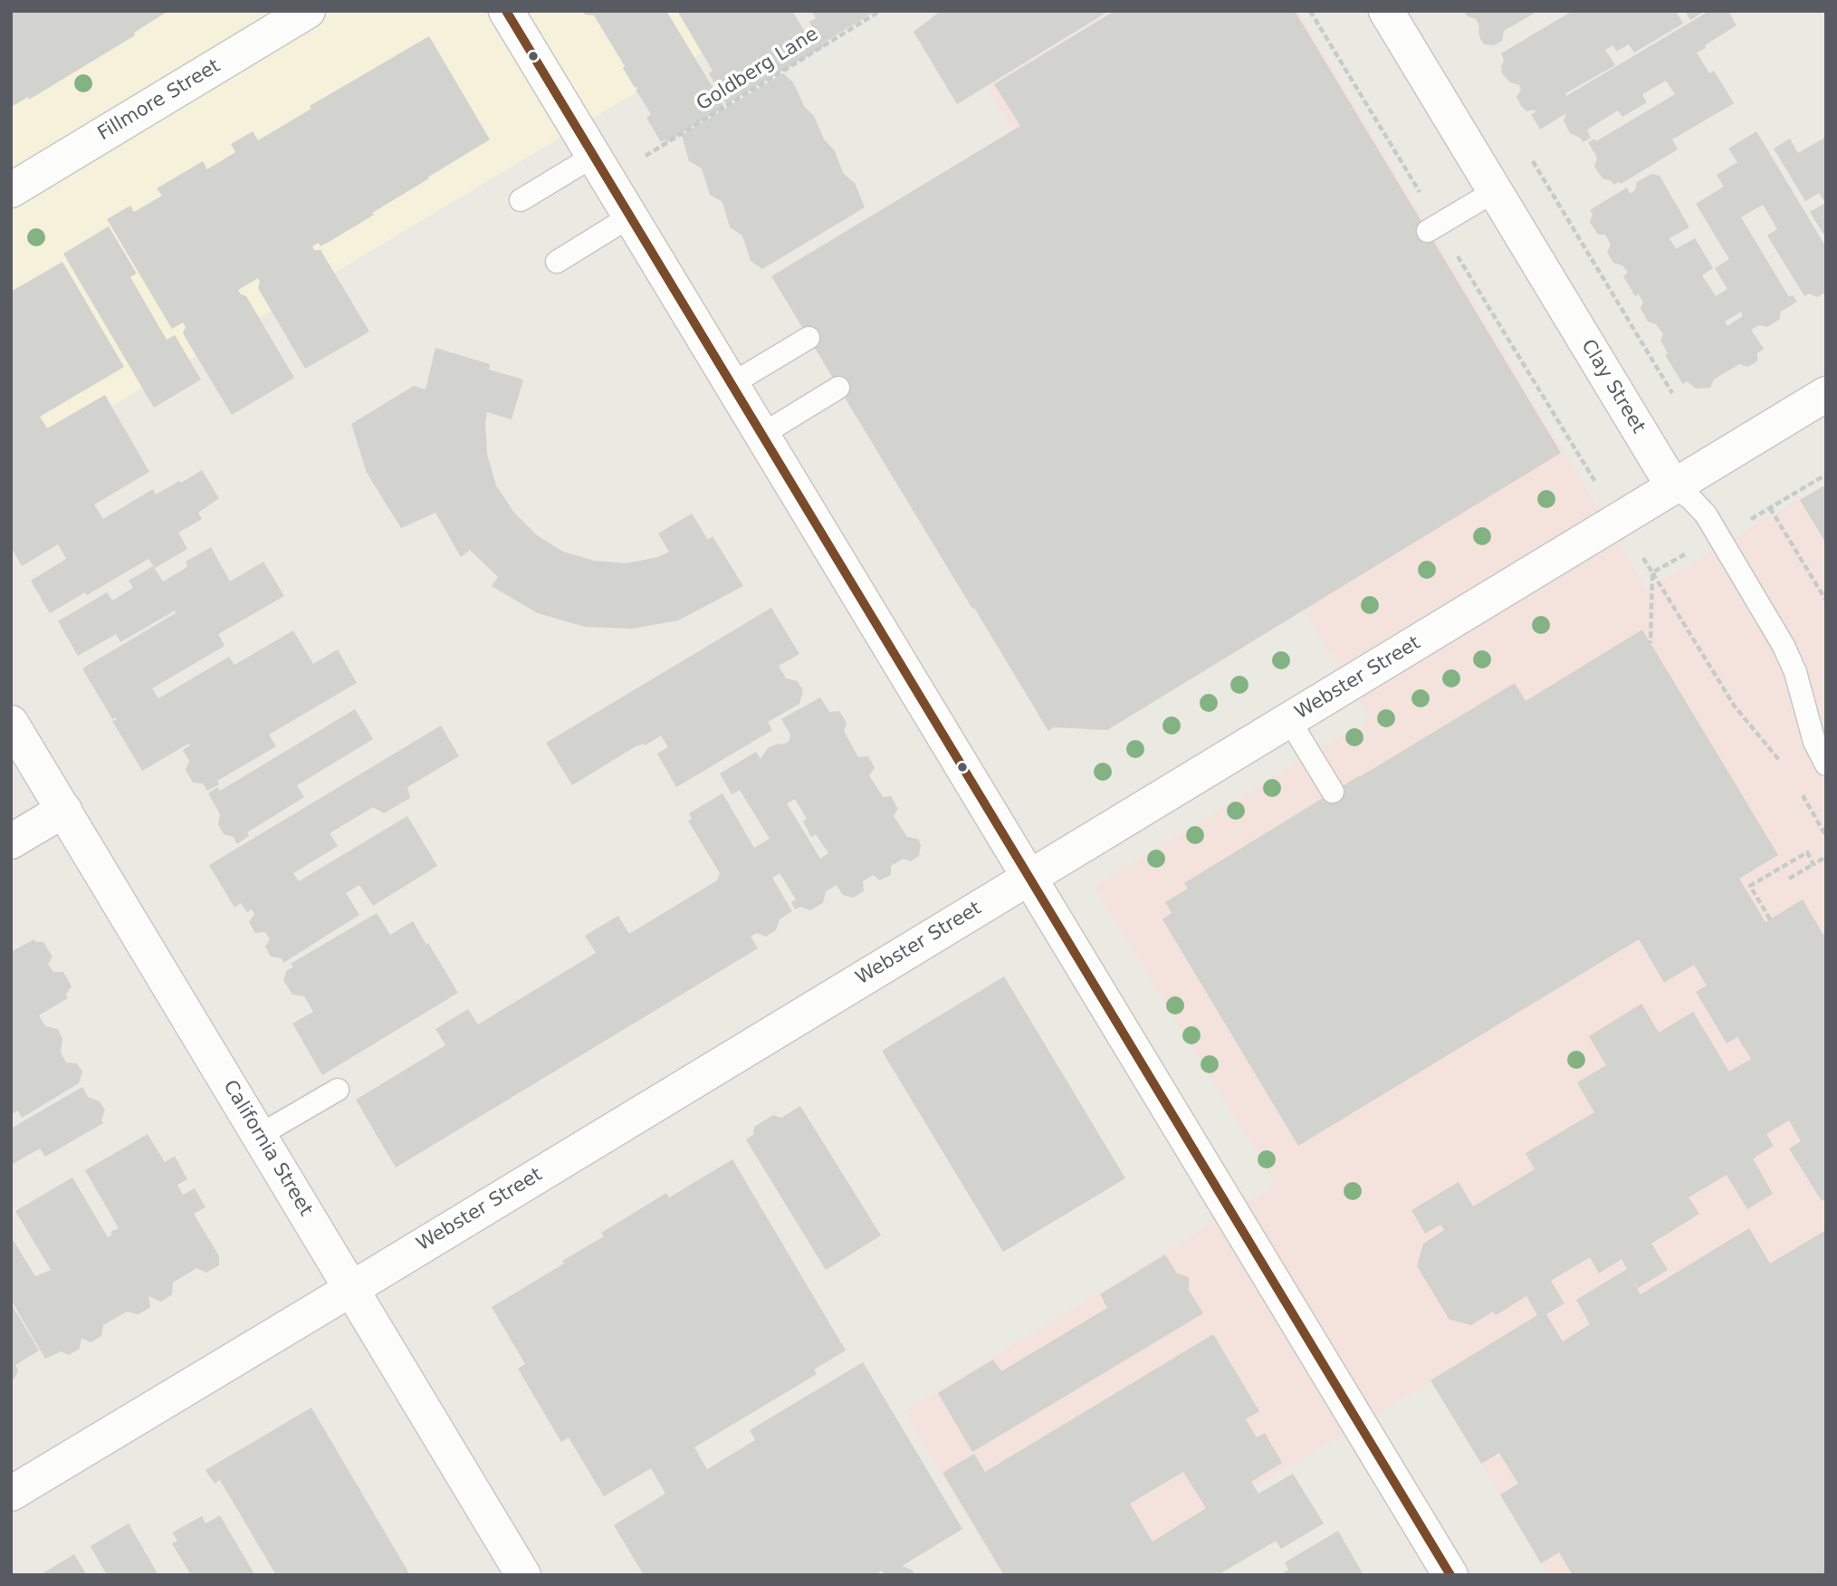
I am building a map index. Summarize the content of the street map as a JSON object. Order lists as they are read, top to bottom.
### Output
{
  "streets": {
    "street": [
      "Fillmore Street",
      "Clay Street",
      "Webster Street",
      "California Street"
    ],
    "path": ["Goldberg Lane"]
  },
  "crossings": [
    ["Clay Street", "Webster Street"],
    ["Webster Street", "California Street"]
  ]
}
